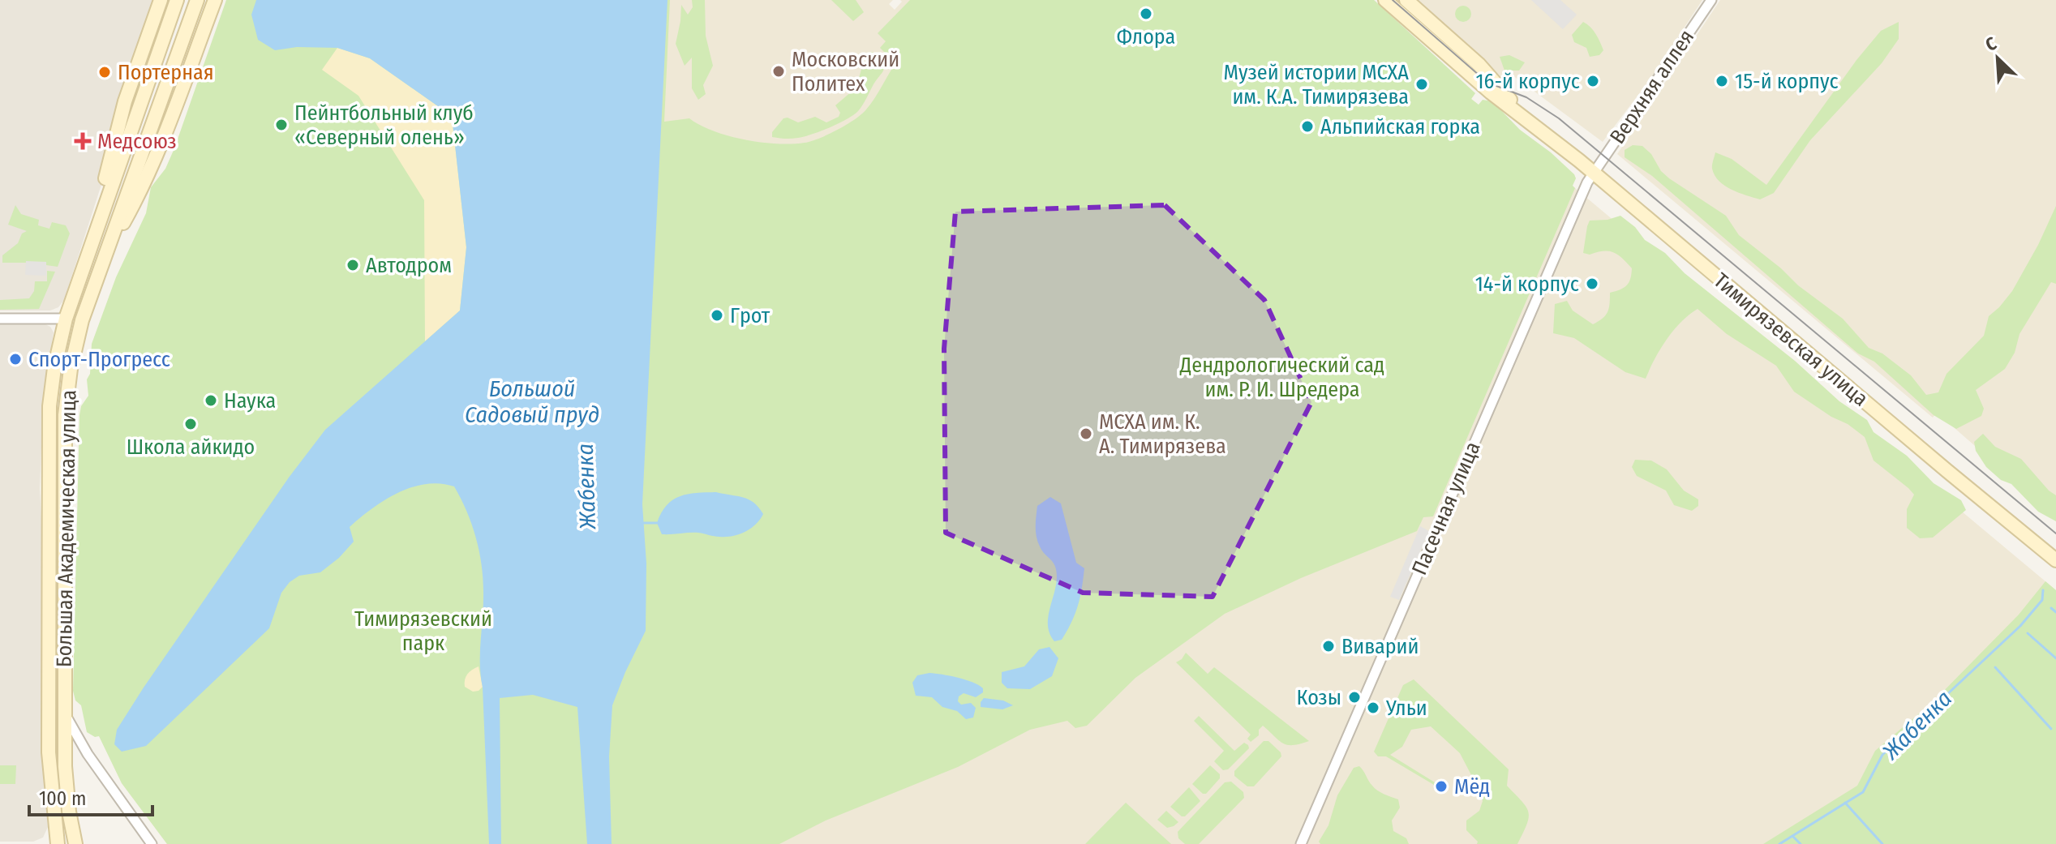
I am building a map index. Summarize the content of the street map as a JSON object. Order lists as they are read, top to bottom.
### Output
{
  "streets": {
    "main road": ["Тимирязевская улица", "Большая Академическая улица"],
    "street": ["Верхняя аллея", "Пасечная улица"]
  },
  "crossings": [
    ["Верхняя аллея", "Тимирязевская улица"],
    ["Верхняя аллея", "Пасечная улица"],
    ["Тимирязевская улица", "Пасечная улица"]
  ],
  "water": ["Большой Садовый пруд", "Жабенка"],
  "parks": ["Дендрологический сад им. Р. И. Шредера", "Тимирязевский парк"],
  "places": {
    "other": [
      "Флора",
      "Московский Политех",
      "Портерная",
      "16-й корпус",
      "15-й корпус",
      "Музей истории МСХА им. К.А. Тимирязева",
      "Пейнтбольный клуб «Северный олень»",
      "Альпийская горка",
      "Автодром",
      "14-й корпус",
      "Грот",
      "Спорт-Прогресс",
      "Наука",
      "Школа айкидо",
      "МСХА им. К. А. Тимирязева",
      "Виварий",
      "Козы",
      "Ульи",
      "Мёд"
    ],
    "health": ["Медсоюз"]
  },
  "scale_bar": "100 m",
  "north": "top left"
}
